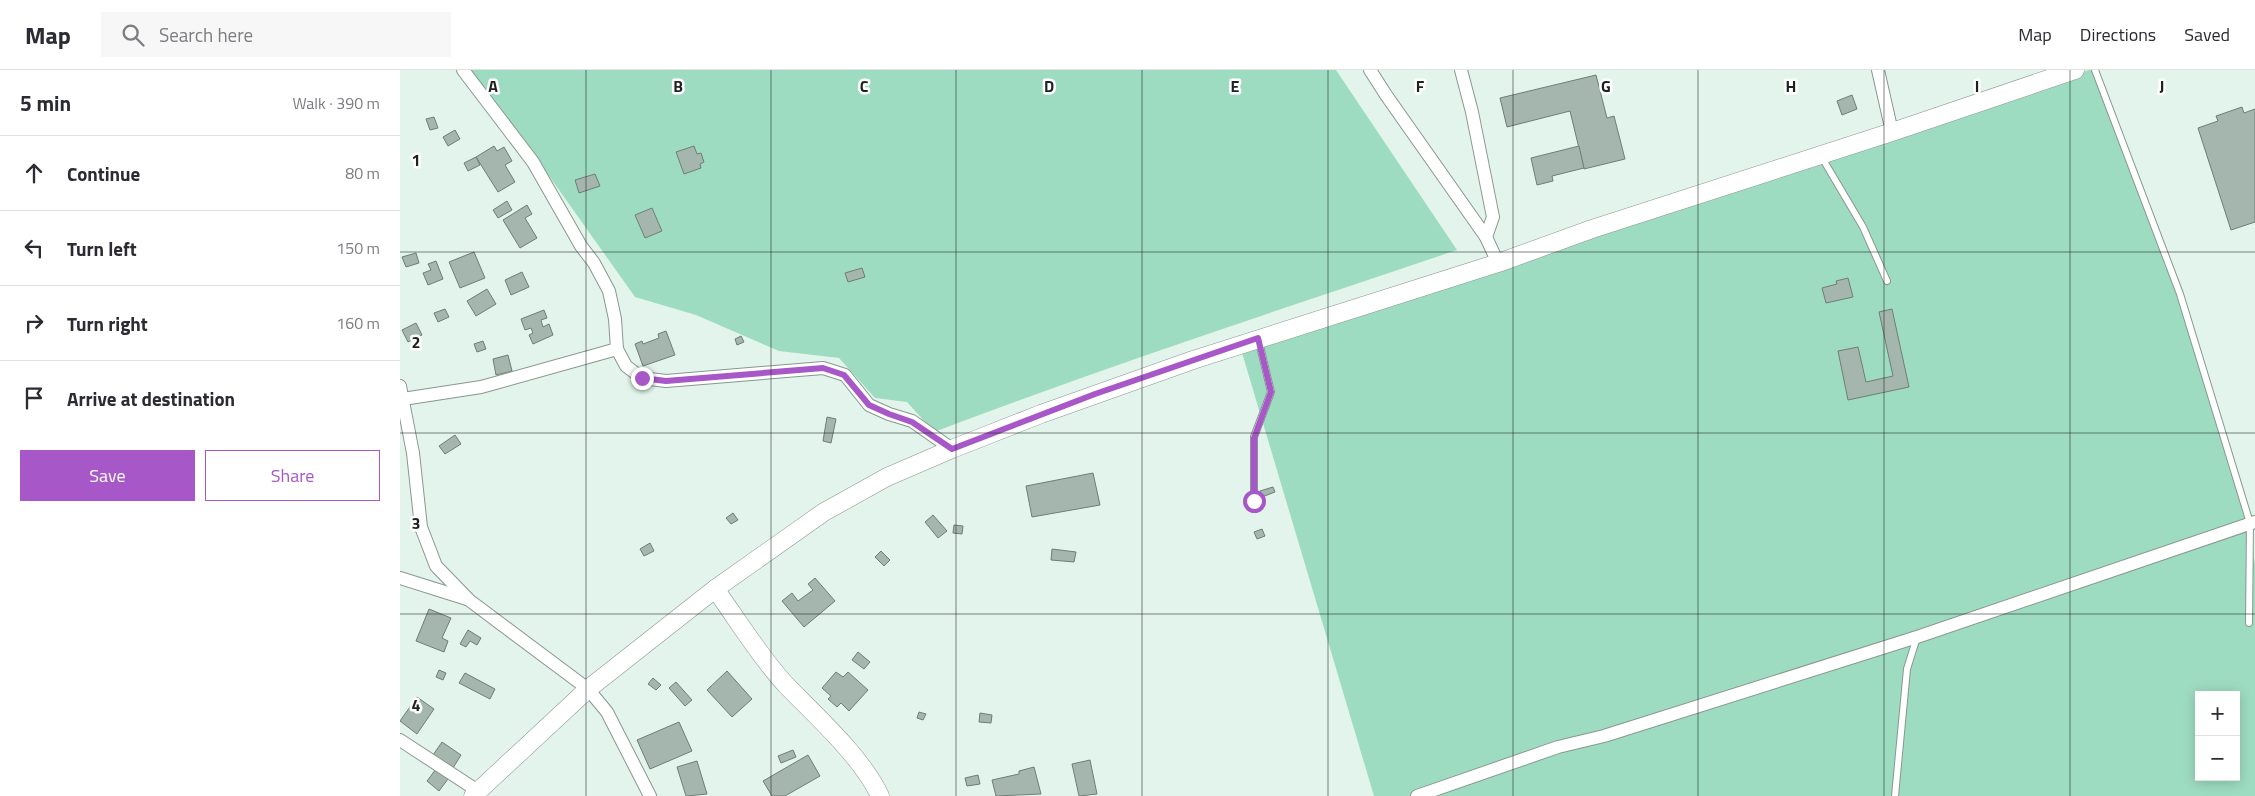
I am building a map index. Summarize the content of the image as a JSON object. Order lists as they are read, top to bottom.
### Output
{
  "page": {
    "header": "Map",
    "search": "Search here",
    "nav": ["Map", "Directions", "Saved"],
    "heading": ["5 min", "Walk · 390 m"],
    "list": [
      ["Continue", "80 m"],
      ["Turn left", "150 m"],
      ["Turn right", "160 m"],
      "Arrive at destination"
    ],
    "buttons": ["Save", "Share"],
    "map_buttons": ["+", "−"]
  },
  "grid": {
    "columns": [
      "A",
      "B",
      "C",
      "D",
      "E",
      "F",
      "G",
      "H",
      "I",
      "J"
    ],
    "rows": [
      "1",
      "2",
      "3",
      "4"
    ]
  }
}
